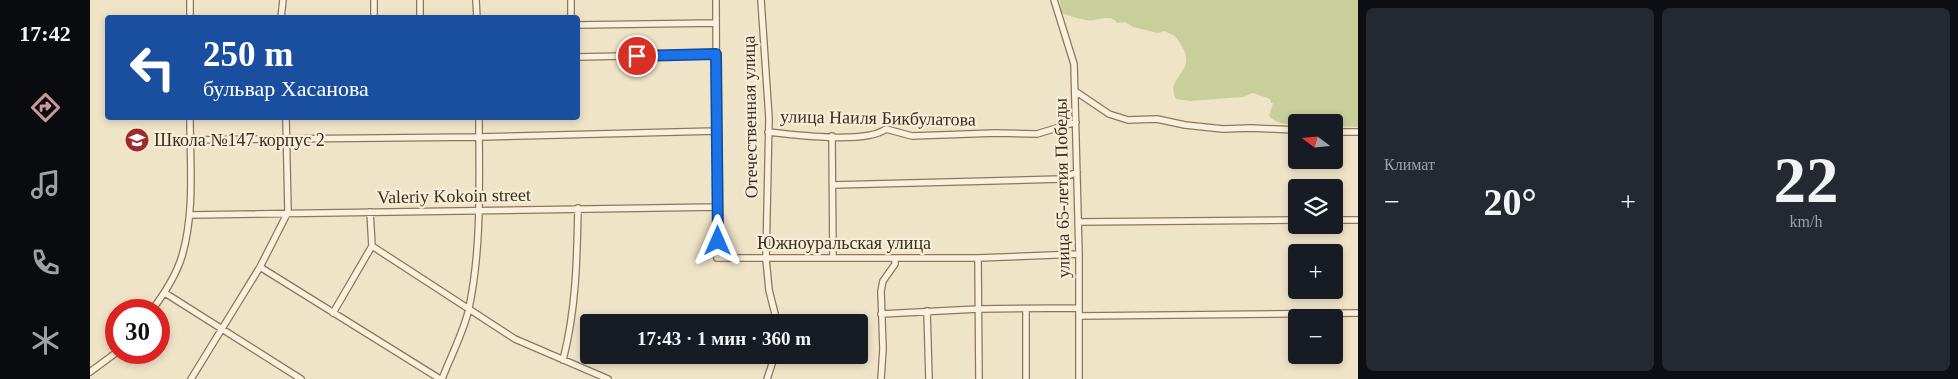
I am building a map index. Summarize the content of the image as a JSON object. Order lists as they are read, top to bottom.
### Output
{
  "streets": {
    "street": [
      "Отечественная улица",
      "улица Наиля Бикбулатова",
      "улица 65-летия Победы",
      "Valeriy Kokoin street",
      "Южноуральская улица"
    ]
  },
  "crossings": [
    ["Отечественная улица", "улица Наиля Бикбулатова"],
    ["Отечественная улица", "Южноуральская улица"],
    ["улица Наиля Бикбулатова", "улица 65-летия Победы"],
    ["улица 65-летия Победы", "Южноуральская улица"],
    ["Valeriy Kokoin street", "Южноуральская улица"]
  ],
  "places": {
    "school or university": ["Школа №147 корпус 2"]
  },
  "north": "left",
  "page": {
    "tabs": "17:42",
    "tile": [
      "Климат",
      ["22", "km/h"]
    ],
    "turn": ["250 m", "бульвар Хасанова"],
    "map_buttons": ["+", "−"],
    "heat": ["−", "20°", "+"],
    "limit": "30",
    "trip": "17:43 · 1 мин · 360 m"
  }
}
